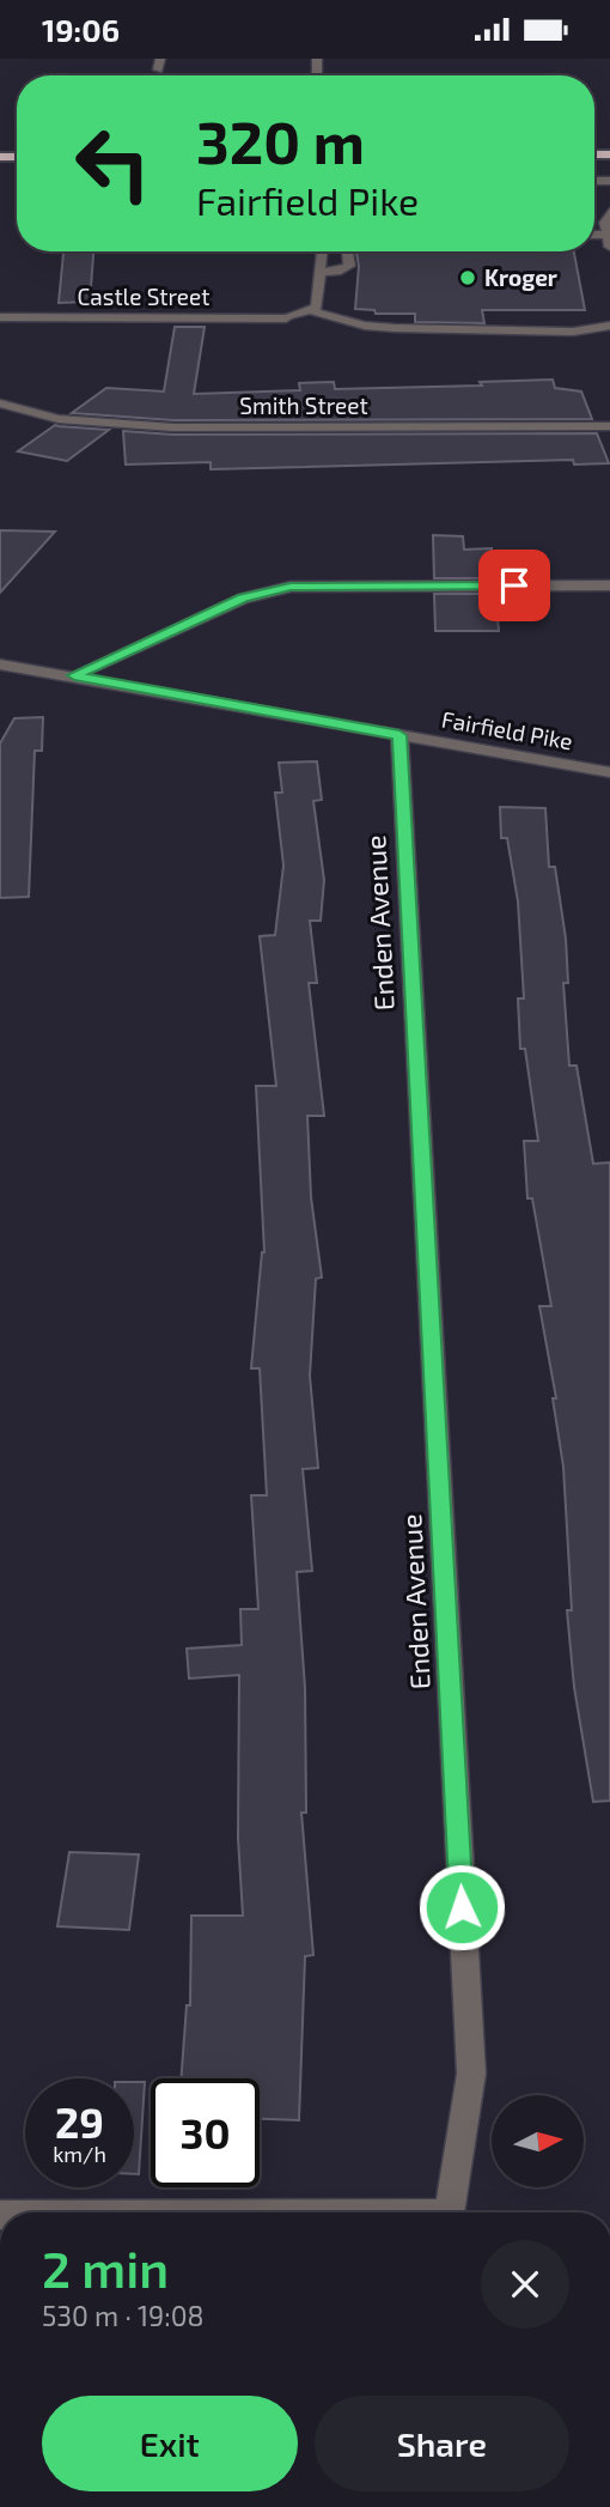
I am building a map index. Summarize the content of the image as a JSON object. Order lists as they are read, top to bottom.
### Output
{
  "streets": {
    "street": [
      "Castle Street",
      "Smith Street",
      "Fairfield Pike",
      "Enden Avenue"
    ]
  },
  "crossings": [
    ["Fairfield Pike", "Enden Avenue"]
  ],
  "places": ["Kroger"],
  "north": "right",
  "page": {
    "status": "19:06",
    "turn": ["320 m", "Fairfield Pike"],
    "speed": "29 km/h",
    "limit": "30",
    "heading": ["2 min", "530 m · 19:08"],
    "buttons": ["Exit", "Share"]
  }
}
